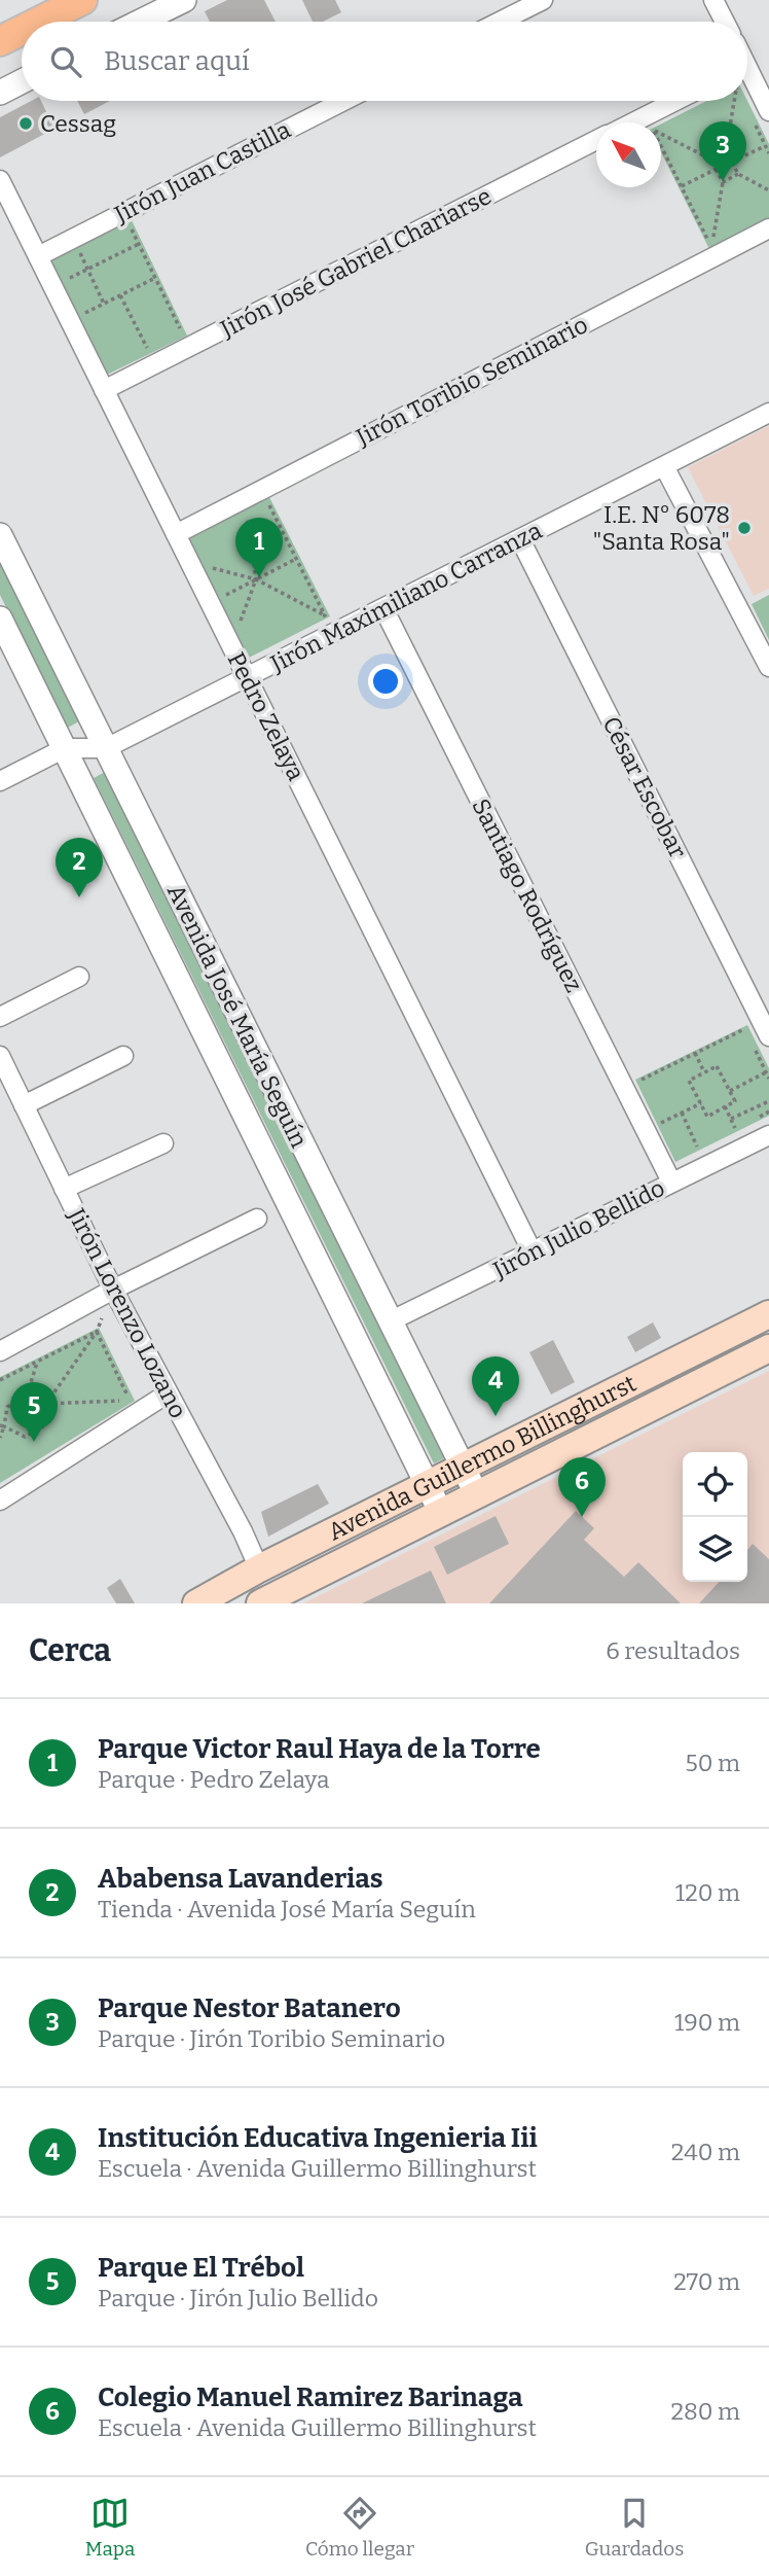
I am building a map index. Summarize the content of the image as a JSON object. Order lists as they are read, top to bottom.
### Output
{
  "streets": {
    "main road": ["Avenida Guillermo Billinghurst"],
    "street": [
      "Jirón Juan Castilla",
      "Jirón José Gabriel Chariarse",
      "Jirón Toribio Seminario",
      "Jirón Maximiliano Carranza",
      "Pedro Zelaya",
      "César Escobar",
      "Santiago Rodríguez",
      "Avenida José María Seguín",
      "Jirón Julio Bellido",
      "Jirón Lorenzo Lozano"
    ]
  },
  "crossings": [
    ["Jirón Juan Castilla", "Pedro Zelaya"],
    ["Jirón José Gabriel Chariarse", "Pedro Zelaya"],
    ["Jirón Toribio Seminario", "Pedro Zelaya"],
    ["Jirón Maximiliano Carranza", "Pedro Zelaya"],
    ["Jirón Maximiliano Carranza", "César Escobar"],
    ["Jirón Maximiliano Carranza", "Santiago Rodríguez"],
    ["Jirón Maximiliano Carranza", "Avenida José María Seguín"],
    ["Pedro Zelaya", "Jirón Julio Bellido"],
    ["Santiago Rodríguez", "Jirón Julio Bellido"],
    ["Avenida José María Seguín", "Jirón Julio Bellido"],
    ["Avenida José María Seguín", "Avenida Guillermo Billinghurst"],
    ["Jirón Lorenzo Lozano", "Avenida Guillermo Billinghurst"]
  ],
  "places": ["Cessag", "I.E. N° 6078 \"Santa Rosa\""],
  "north": "top left",
  "page": {
    "search": "Buscar aquí",
    "pins": [
      "3",
      "1",
      "2",
      "4",
      "5",
      "6"
    ],
    "heading": ["Cerca", "6 resultados"],
    "list": [
      {
        "mark": "1",
        "name": "Parque Victor Raul Haya de la Torre",
        "note": "Parque · Pedro Zelaya",
        "value": "50 m"
      },
      {
        "mark": "2",
        "name": "Ababensa Lavanderias",
        "note": "Tienda · Avenida José María Seguín",
        "value": "120 m"
      },
      {
        "mark": "3",
        "name": "Parque Nestor Batanero",
        "note": "Parque · Jirón Toribio Seminario",
        "value": "190 m"
      },
      {
        "mark": "4",
        "name": "Institución Educativa Ingenieria Iii",
        "note": "Escuela · Avenida Guillermo Billinghurst",
        "value": "240 m"
      },
      {
        "mark": "5",
        "name": "Parque El Trébol",
        "note": "Parque · Jirón Julio Bellido",
        "value": "270 m"
      },
      {
        "mark": "6",
        "name": "Colegio Manuel Ramirez Barinaga",
        "note": "Escuela · Avenida Guillermo Billinghurst",
        "value": "280 m"
      }
    ],
    "nav": ["Mapa", "Cómo llegar", "Guardados"]
  }
}
